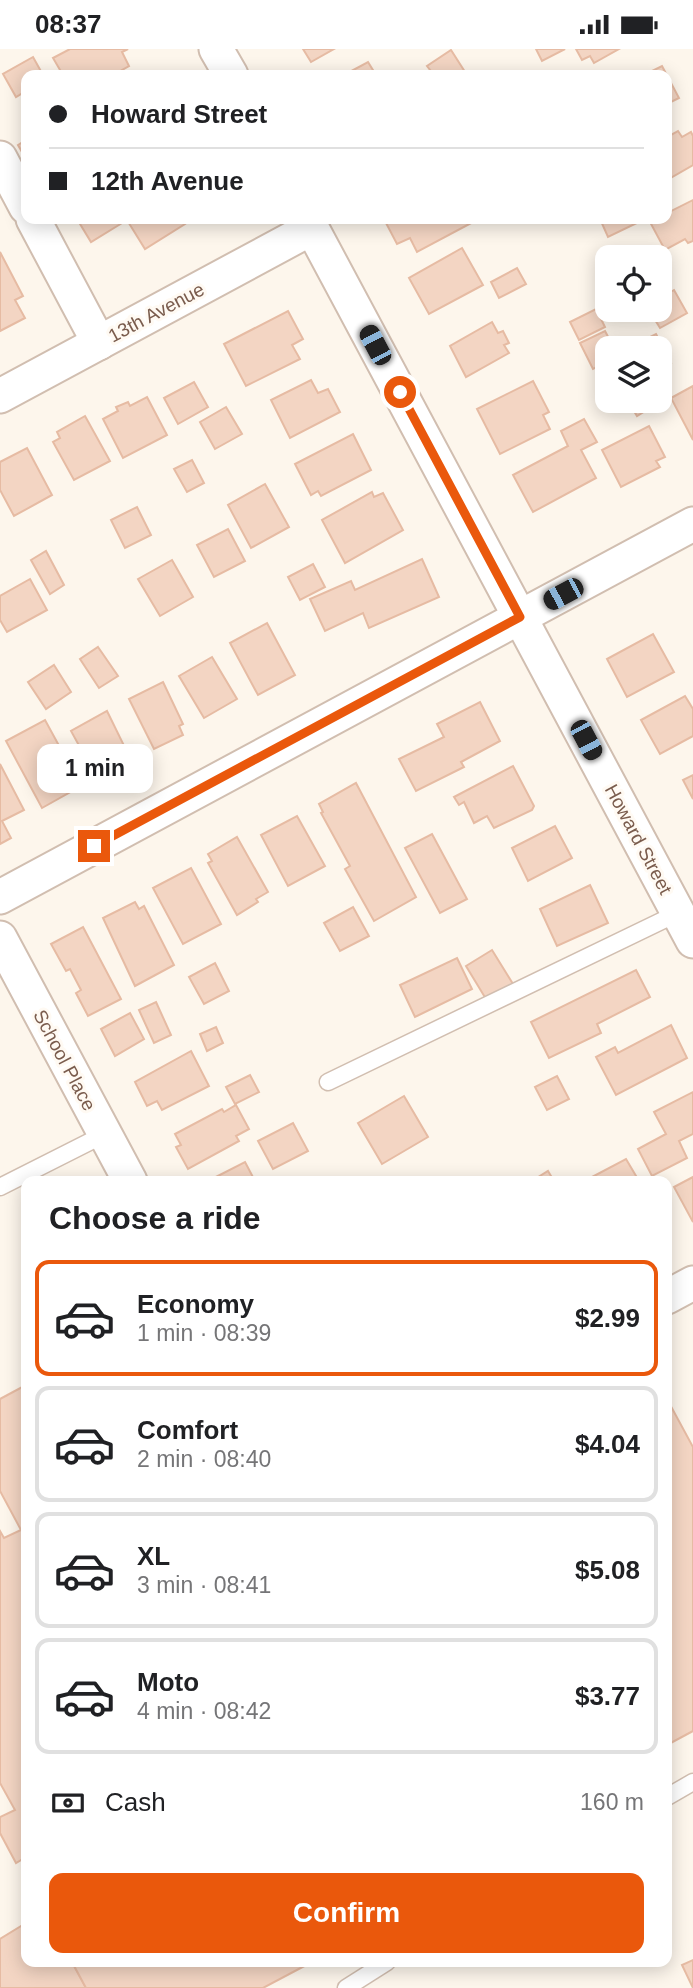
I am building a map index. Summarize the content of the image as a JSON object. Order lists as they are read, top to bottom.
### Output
{
  "streets": {
    "street": ["13th Avenue", "Howard Street", "School Place"]
  },
  "page": {
    "status": "08:37",
    "banner": ["Howard Street", "12th Avenue"],
    "bubble": "1 min",
    "heading": "Choose a ride",
    "list": [
      {
        "name": "Economy",
        "note": "1 min · 08:39",
        "value": "$2.99"
      },
      {
        "name": "Comfort",
        "note": "2 min · 08:40",
        "value": "$4.04"
      },
      {
        "name": "XL",
        "note": "3 min · 08:41",
        "value": "$5.08"
      },
      {
        "name": "Moto",
        "note": "4 min · 08:42",
        "value": "$3.77"
      }
    ],
    "pay": ["Cash", "160 m"],
    "buttons": "Confirm"
  }
}
